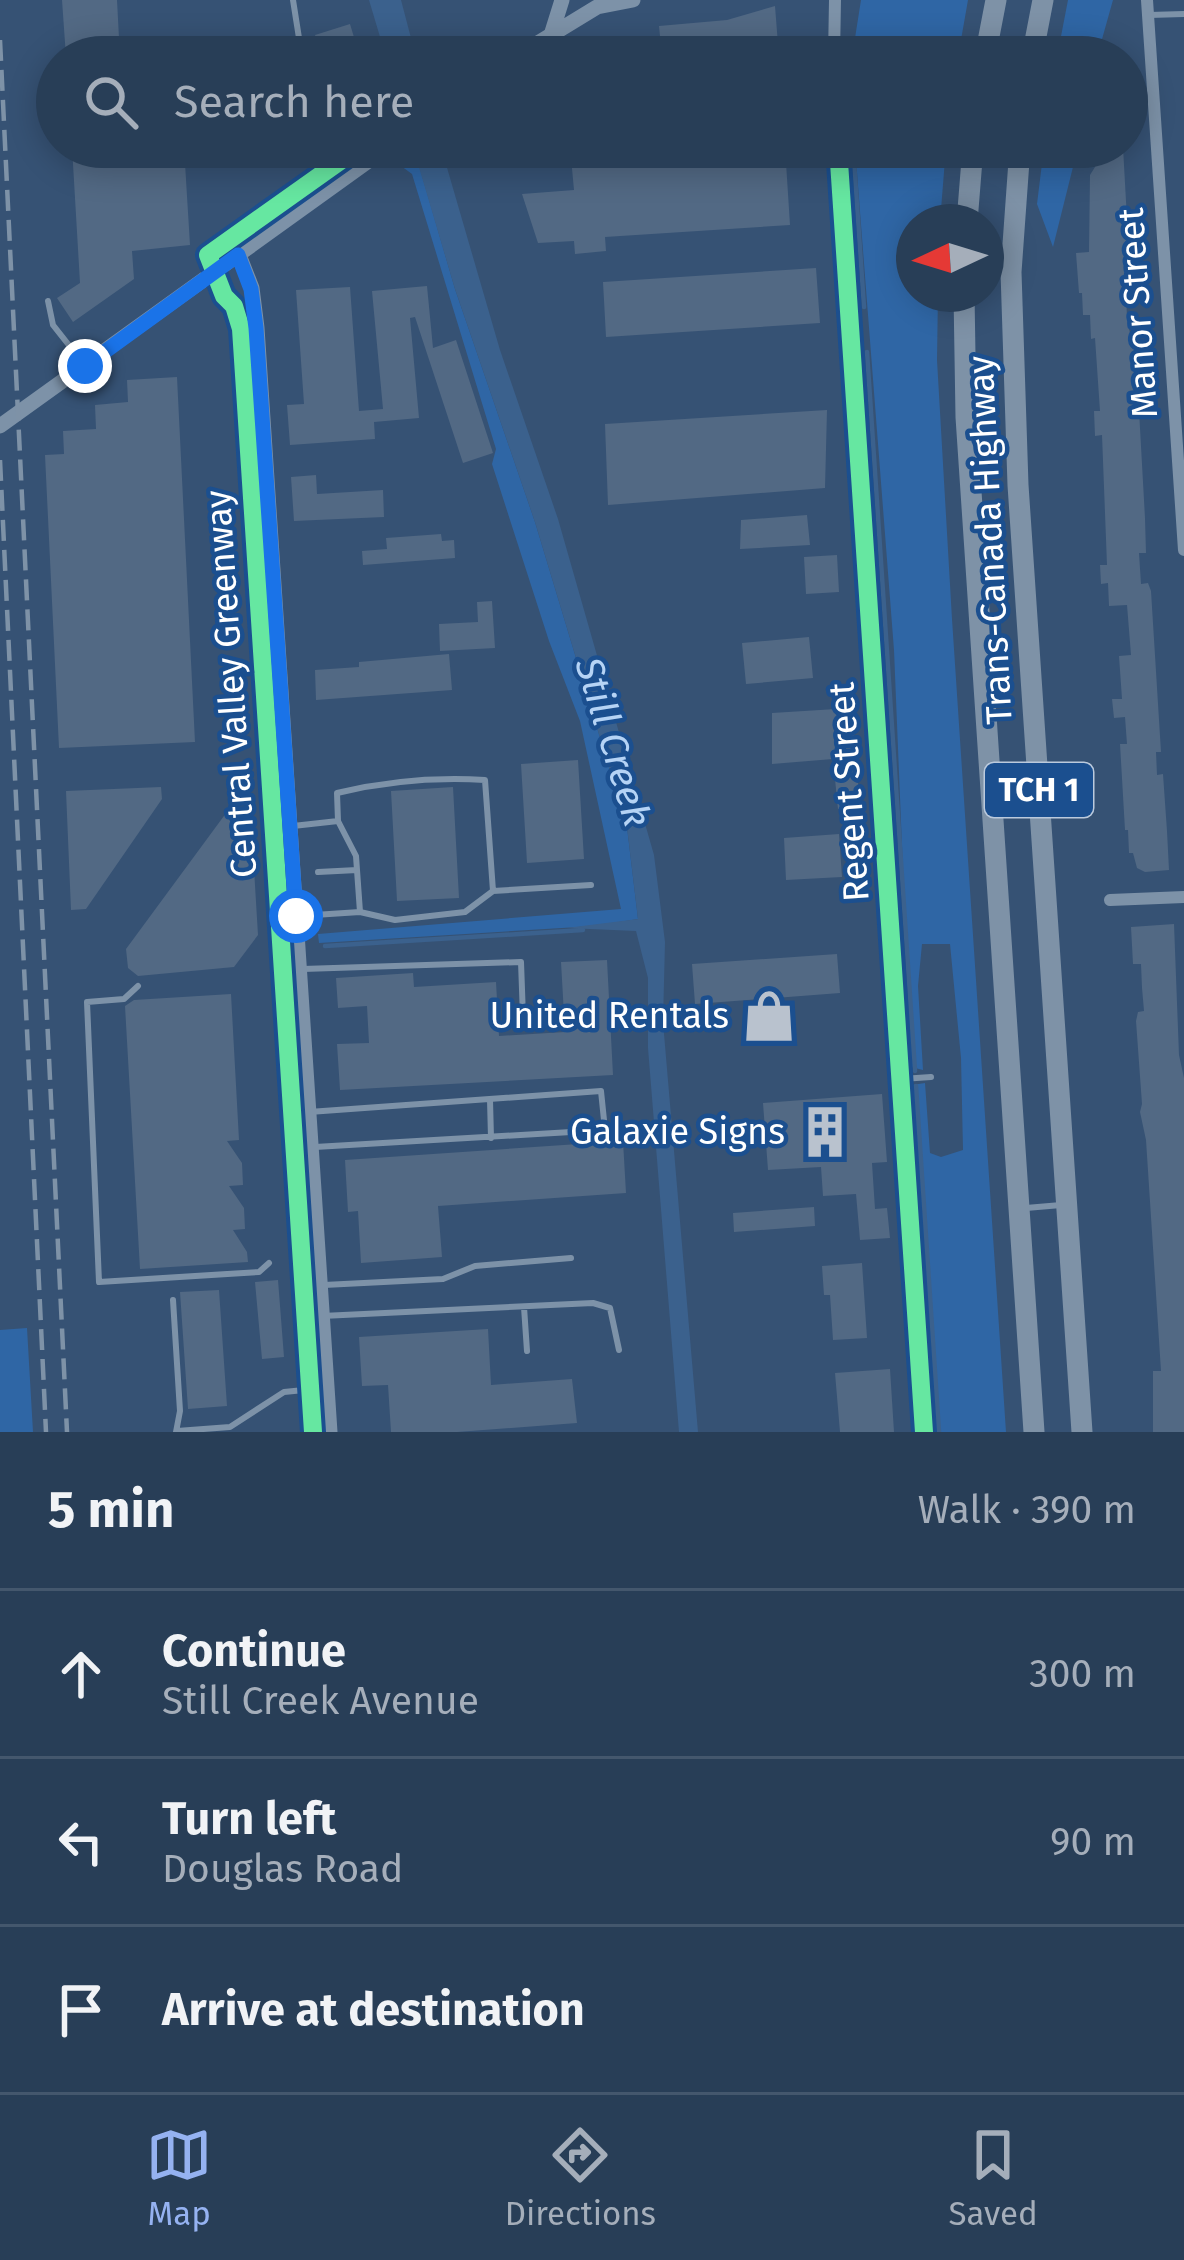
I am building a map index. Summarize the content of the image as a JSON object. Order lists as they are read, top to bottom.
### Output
{
  "streets": {
    "highway": ["Trans-Canada Highway", "TCH 1"],
    "street": ["Manor Street", "Regent Street"],
    "cycle path": ["Central Valley Greenway"]
  },
  "water": ["Still Creek"],
  "places": {
    "shop": ["United Rentals"],
    "building": ["Galaxie Signs"]
  },
  "north": "left",
  "page": {
    "search": "Search here",
    "heading": ["5 min", "Walk · 390 m"],
    "list": [
      ["Continue", "Still Creek Avenue", "300 m"],
      ["Turn left", "Douglas Road", "90 m"],
      "Arrive at destination"
    ],
    "nav": ["Map", "Directions", "Saved"]
  }
}
